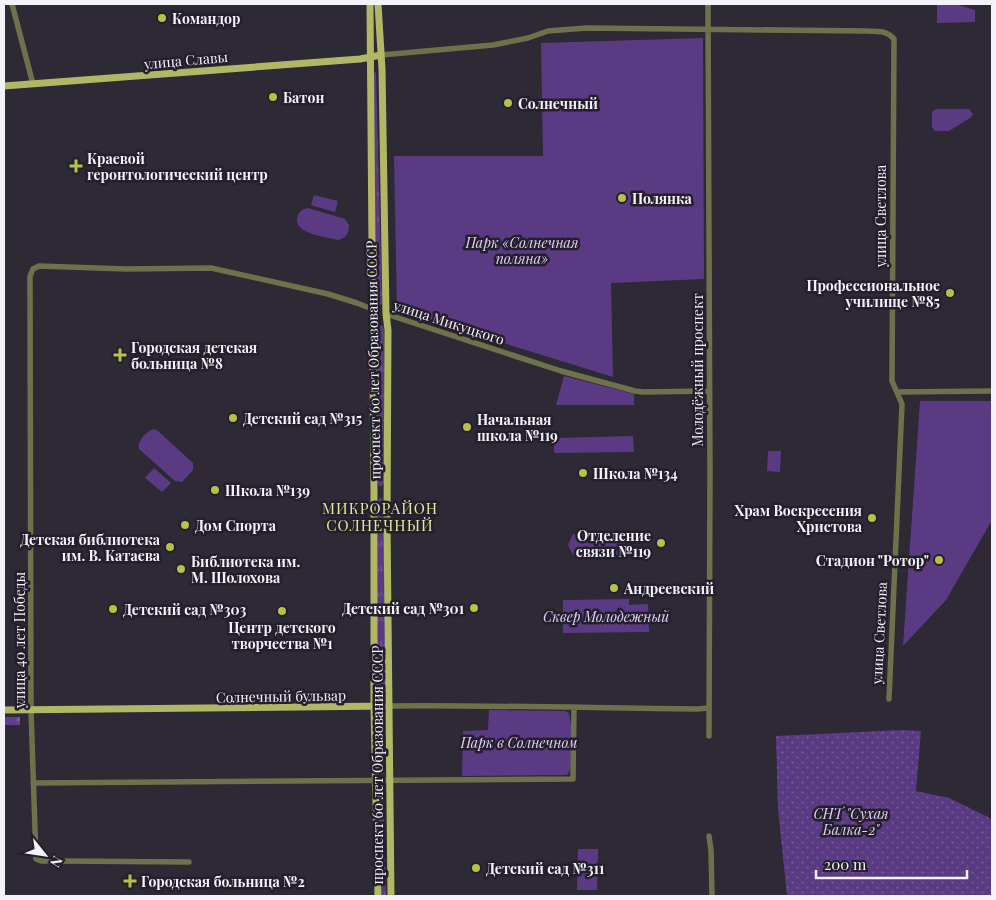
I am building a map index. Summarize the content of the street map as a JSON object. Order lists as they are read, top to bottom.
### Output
{
  "streets": {
    "main road": [
      "улица Славы",
      "улица Микуцкого",
      "проспект 60 лет Образования СССР",
      "Солнечный бульвар"
    ],
    "street": ["улица Светлова", "Молодёжный проспект", "улица 40 лет Победы"]
  },
  "crossings": [
    ["улица Славы", "проспект 60 лет Образования СССР"],
    ["улица Светлова", "Молодёжный проспект"],
    ["улица Микуцкого", "проспект 60 лет Образования СССР"],
    ["улица Микуцкого", "Молодёжный проспект"],
    ["улица Микуцкого", "улица 40 лет Победы"],
    ["проспект 60 лет Образования СССР", "Солнечный бульвар"],
    ["Молодёжный проспект", "Солнечный бульвар"],
    ["улица 40 лет Победы", "Солнечный бульвар"]
  ],
  "districts": ["МИКРОРАЙОН СОЛНЕЧНЫЙ"],
  "parks": [
    "Парк «Солнечная поляна»",
    "Сквер Молодежный",
    "Парк в Солнечном",
    "СНТ \"Сухая Балка-2\""
  ],
  "places": {
    "other": [
      "Командор",
      "Батон",
      "Солнечный",
      "Полянка",
      "Профессиональное училище №85",
      "Детский сад №315",
      "Начальная школа №119",
      "Школа №134",
      "Школа №139",
      "Храм Воскресения Христова",
      "Дом Спорта",
      "Отделение связи №119",
      "Детская библиотека им. В. Катаева",
      "Стадион \"Ротор\"",
      "Библиотека им. М. Шолохова",
      "Андреевский",
      "Детский сад №301",
      "Детский сад №303",
      "Центр детского творчества №1",
      "Детский сад №311"
    ],
    "health": ["Краевой геронтологический центр", "Городская детская больница №8", "Городская больница №2"]
  },
  "scale_bar": "200 m",
  "north": "bottom right"
}
